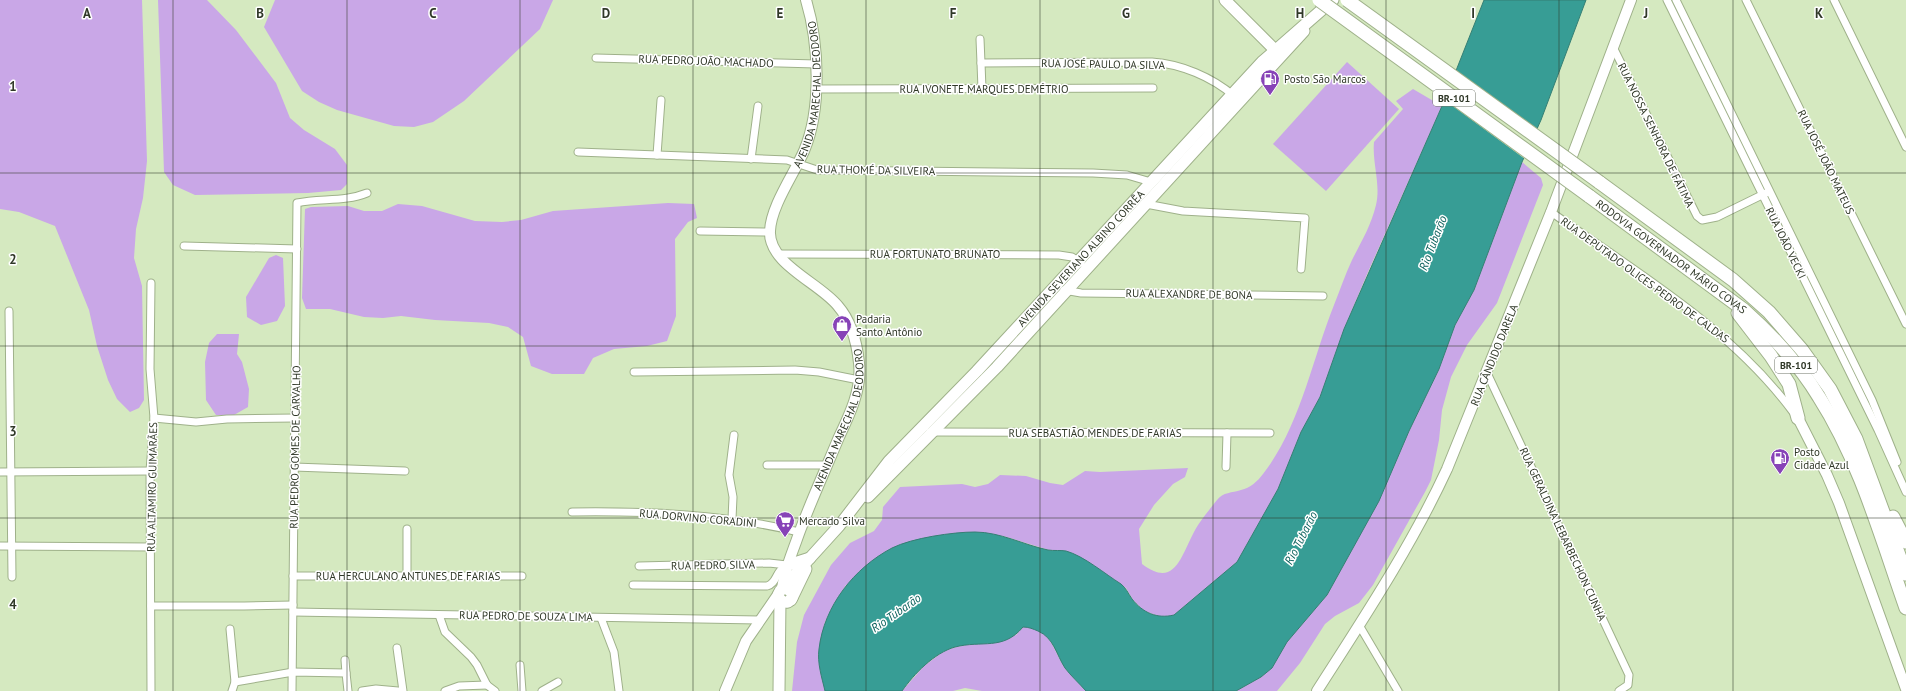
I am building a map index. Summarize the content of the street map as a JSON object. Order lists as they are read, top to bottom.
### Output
{
  "streets": {
    "highway": ["BR-101", "RODOVIA GOVERNADOR MÁRIO COVAS"],
    "main road": ["AVENIDA MARECHAL DEODORO", "AVENIDA SEVERIANO ALBINO CORRÊA"],
    "street": [
      "RUA PEDRO JOÃO MACHADO",
      "RUA JOSÉ PAULO DA SILVA",
      "RUA IVONETE MARQUES DEMÉTRIO",
      "RUA NOSSA SENHORA DE FÁTIMA",
      "RUA JOSÉ JOÃO MATEUS",
      "RUA THOMÉ DA SILVEIRA",
      "RUA JOÃO VECKI",
      "RUA FORTUNATO BRUNATO",
      "RUA DEPUTADO OLICES PEDRO DE CALDAS",
      "RUA ALEXANDRE DE BONA",
      "RUA CÂNDIDO DARELA",
      "RUA SEBASTIÃO MENDES DE FARIAS",
      "RUA PEDRO GOMES DE CARVALHO",
      "RUA ALTAMIRO GUIMARÃES",
      "RUA DORVINO CORADINI",
      "RUA GERALDINA LEBARBECHON CUNHA",
      "RUA PEDRO SILVA",
      "RUA HERCULANO ANTUNES DE FARIAS",
      "RUA PEDRO DE SOUZA LIMA"
    ]
  },
  "crossings": [
    ["RUA PEDRO JOÃO MACHADO", "AVENIDA MARECHAL DEODORO"],
    ["RUA JOSÉ PAULO DA SILVA", "AVENIDA SEVERIANO ALBINO CORRÊA"],
    ["RUA IVONETE MARQUES DEMÉTRIO", "AVENIDA MARECHAL DEODORO"],
    ["AVENIDA MARECHAL DEODORO", "RUA THOMÉ DA SILVEIRA"],
    ["AVENIDA MARECHAL DEODORO", "RUA FORTUNATO BRUNATO"],
    ["AVENIDA MARECHAL DEODORO", "AVENIDA SEVERIANO ALBINO CORRÊA"],
    ["AVENIDA MARECHAL DEODORO", "RUA DORVINO CORADINI"],
    ["AVENIDA MARECHAL DEODORO", "RUA PEDRO SILVA"],
    ["RUA NOSSA SENHORA DE FÁTIMA", "RUA JOÃO VECKI"],
    ["RUA NOSSA SENHORA DE FÁTIMA", "RUA CÂNDIDO DARELA"],
    ["RUA THOMÉ DA SILVEIRA", "AVENIDA SEVERIANO ALBINO CORRÊA"],
    ["RUA FORTUNATO BRUNATO", "AVENIDA SEVERIANO ALBINO CORRÊA"],
    ["AVENIDA SEVERIANO ALBINO CORRÊA", "RUA ALEXANDRE DE BONA"],
    ["AVENIDA SEVERIANO ALBINO CORRÊA", "RUA SEBASTIÃO MENDES DE FARIAS"],
    ["RUA DEPUTADO OLICES PEDRO DE CALDAS", "RUA CÂNDIDO DARELA"],
    ["RUA CÂNDIDO DARELA", "RUA GERALDINA LEBARBECHON CUNHA"],
    ["RUA PEDRO GOMES DE CARVALHO", "RUA HERCULANO ANTUNES DE FARIAS"],
    ["RUA PEDRO GOMES DE CARVALHO", "RUA PEDRO DE SOUZA LIMA"],
    ["RUA ALTAMIRO GUIMARÃES", "RUA PEDRO DE SOUZA LIMA"]
  ],
  "water": ["Rio Tubarão"],
  "places": {
    "fuel station": ["Posto São Marcos", "Posto Cidade Azul"],
    "shop": ["Padaria Santo Antônio"],
    "supermarket": ["Mercado Silva"]
  },
  "grid": {
    "columns": [
      "A",
      "B",
      "C",
      "D",
      "E",
      "F",
      "G",
      "H",
      "I",
      "J",
      "K"
    ],
    "rows": [
      "1",
      "2",
      "3",
      "4"
    ]
  }
}
